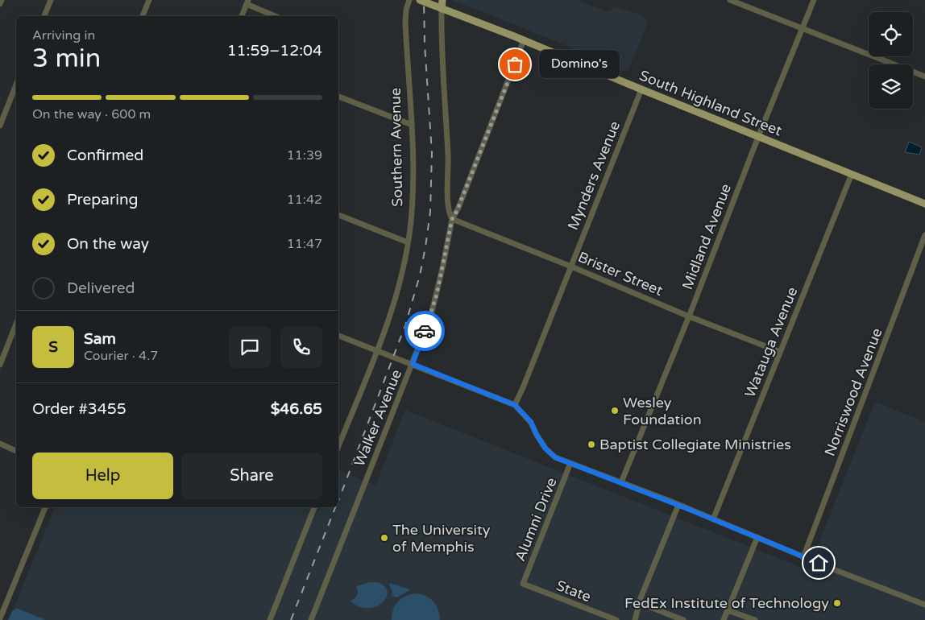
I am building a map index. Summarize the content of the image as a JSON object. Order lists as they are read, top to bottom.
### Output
{
  "streets": {
    "main road": ["South Highland Street"],
    "street": [
      "Southern Avenue",
      "Mynders Avenue",
      "Midland Avenue",
      "Brister Street",
      "Watauga Avenue",
      "Norriswood Avenue",
      "Walker Avenue",
      "Alumni Drive",
      "State"
    ]
  },
  "crossings": [
    ["South Highland Street", "Mynders Avenue"],
    ["South Highland Street", "Midland Avenue"],
    ["South Highland Street", "Watauga Avenue"],
    ["South Highland Street", "Walker Avenue"],
    ["Mynders Avenue", "Brister Street"],
    ["Midland Avenue", "Brister Street"],
    ["Brister Street", "Watauga Avenue"],
    ["Brister Street", "Walker Avenue"],
    ["Alumni Drive", "State"]
  ],
  "places": [
    "Domino's",
    "Wesley Foundation",
    "Baptist Collegiate Ministries",
    "The University of Memphis",
    "FedEx Institute of Technology"
  ],
  "page": {
    "heading": ["3 min", "Arriving in", "11:59–12:04"],
    "panel": [
      "Sam",
      "Courier · 4.7",
      "Order #3455",
      "$46.65"
    ],
    "bubble": "Domino's",
    "bar": "On the way · 600 m",
    "list": [
      ["Confirmed", "11:39"],
      ["Preparing", "11:42"],
      ["On the way", "11:47"],
      "Delivered"
    ],
    "round": "S",
    "buttons": ["Help", "Share"]
  }
}
